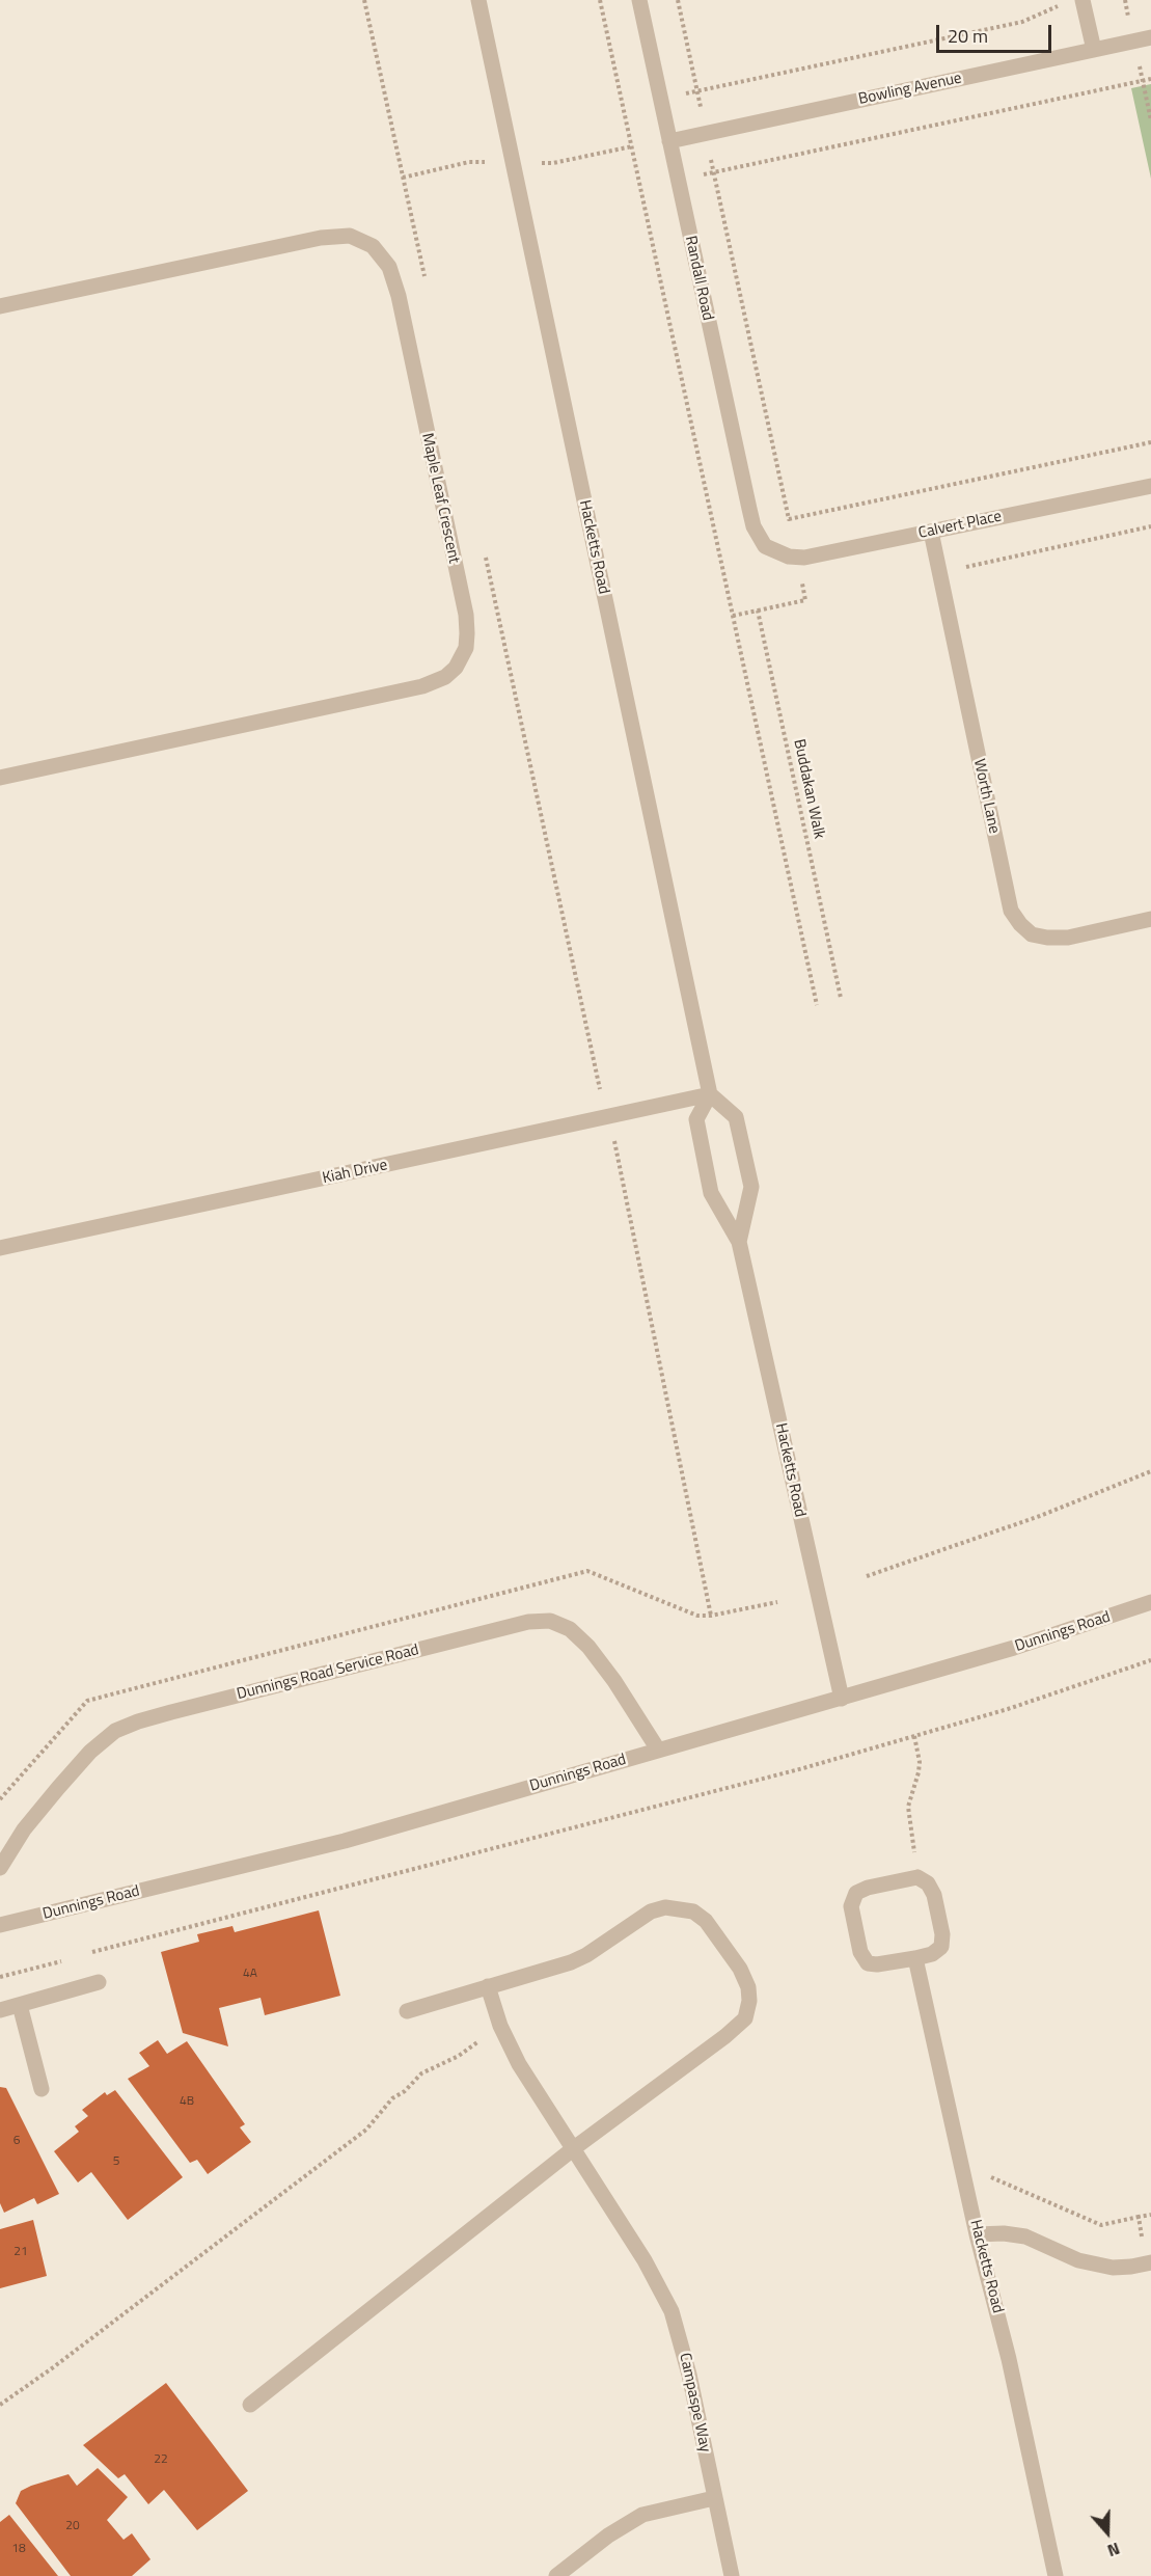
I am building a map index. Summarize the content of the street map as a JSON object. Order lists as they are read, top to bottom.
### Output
{
  "streets": {
    "street": [
      "Bowling Avenue",
      "Randall Road",
      "Maple Leaf Crescent",
      "Calvert Place",
      "Hacketts Road",
      "Worth Lane",
      "Kiah Drive",
      "Dunnings Road",
      "Dunnings Road Service Road",
      "Campaspe Way"
    ],
    "path": ["Buddakan Walk"]
  },
  "crossings": [
    ["Bowling Avenue", "Randall Road"],
    ["Randall Road", "Calvert Place"],
    ["Calvert Place", "Worth Lane"],
    ["Hacketts Road", "Kiah Drive"],
    ["Hacketts Road", "Dunnings Road"],
    ["Dunnings Road", "Dunnings Road Service Road"]
  ],
  "house_numbers": [
    "4A",
    "4B",
    "6",
    "5",
    "21",
    "22",
    "20",
    "18"
  ],
  "scale_bar": "20 m",
  "north": "bottom"
}
